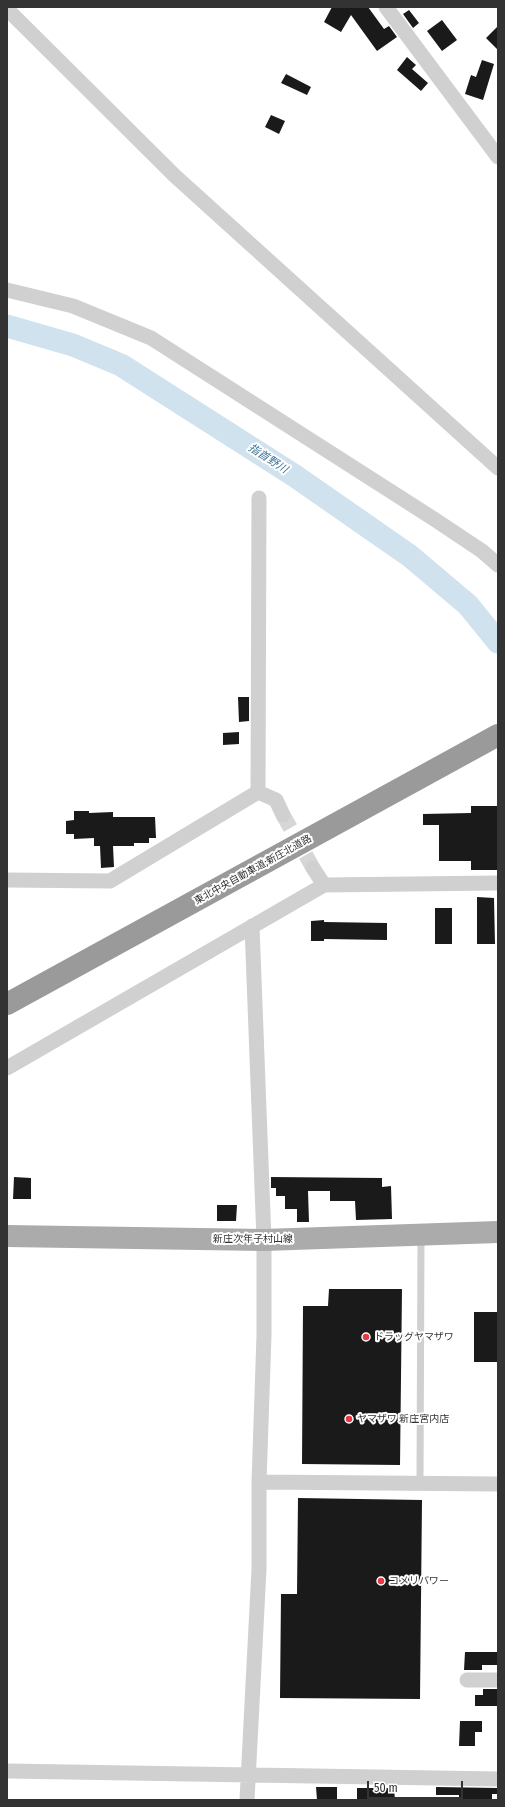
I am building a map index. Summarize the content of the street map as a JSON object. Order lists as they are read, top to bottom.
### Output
{
  "streets": {
    "highway": ["東北中央自動車道;新庄北道路"],
    "main road": ["新庄次年子村山線"]
  },
  "water": ["指首野川"],
  "places": ["ドラッグヤマザワ", "ヤマザワ 新庄宮内店", "コメリパワー"],
  "scale_bar": "50 m"
}
